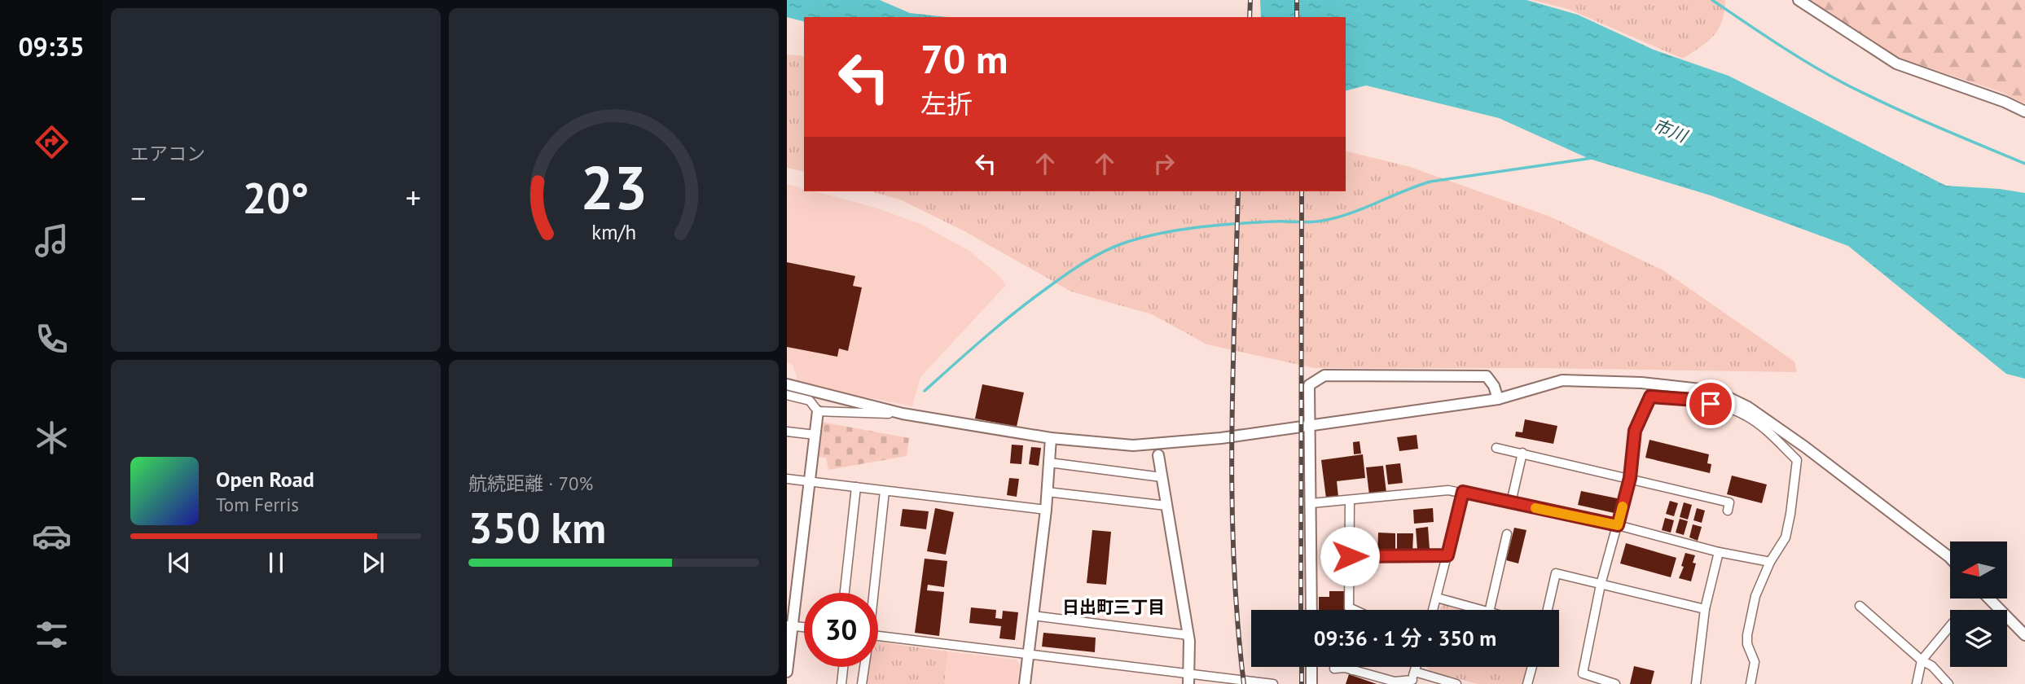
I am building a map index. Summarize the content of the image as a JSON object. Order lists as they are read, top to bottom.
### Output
{
  "districts": ["日出町三丁目"],
  "water": ["市川"],
  "north": "left",
  "page": {
    "tabs": "09:35",
    "tile": [
      "エアコン",
      ["航続距離 · 70%", "350 km"]
    ],
    "turn": ["70 m", "左折"],
    "heat": ["−", "20°", "+"],
    "song": ["Open Road", "Tom Ferris"],
    "limit": "30",
    "trip": "09:36 · 1 分 · 350 m",
    "gauge": ["23", "km/h"]
  }
}
